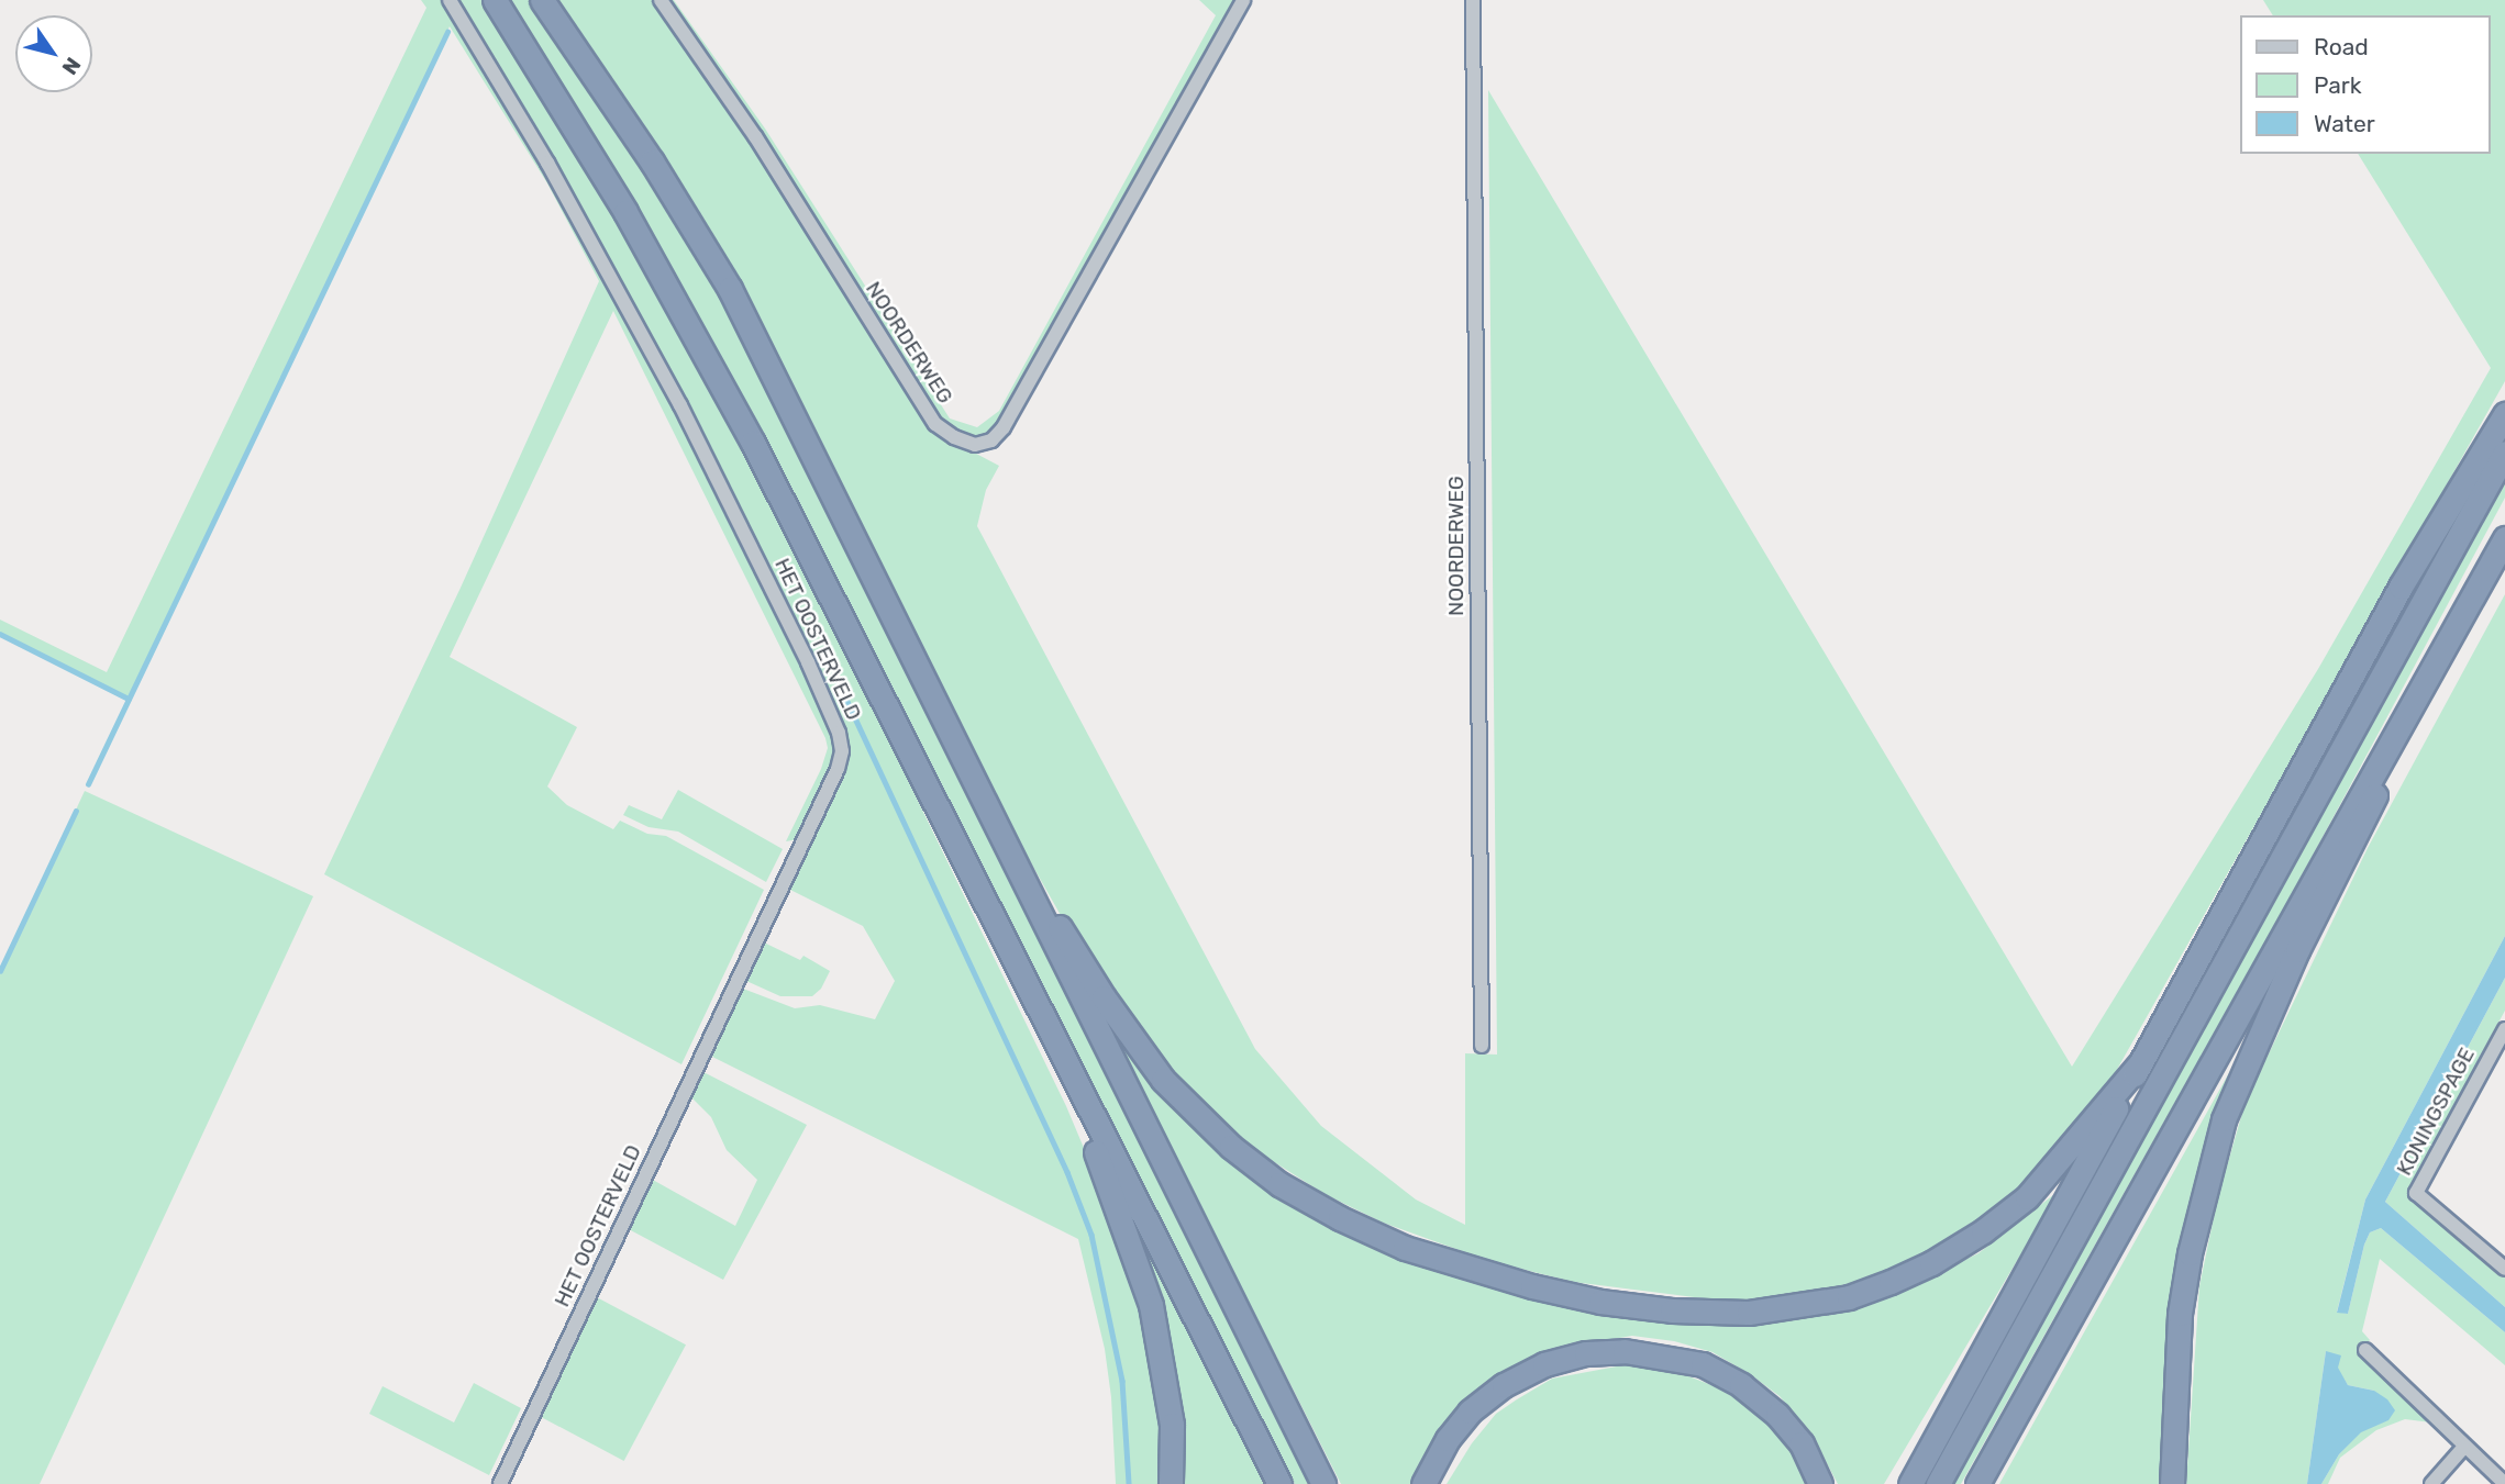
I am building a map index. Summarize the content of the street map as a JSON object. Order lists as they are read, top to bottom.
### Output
{
  "streets": {
    "street": ["NOORDERWEG", "HET OOSTERVELD", "KONINGSPAGE"]
  },
  "legend": ["Road", "Park", "Water"],
  "north": "bottom right"
}
